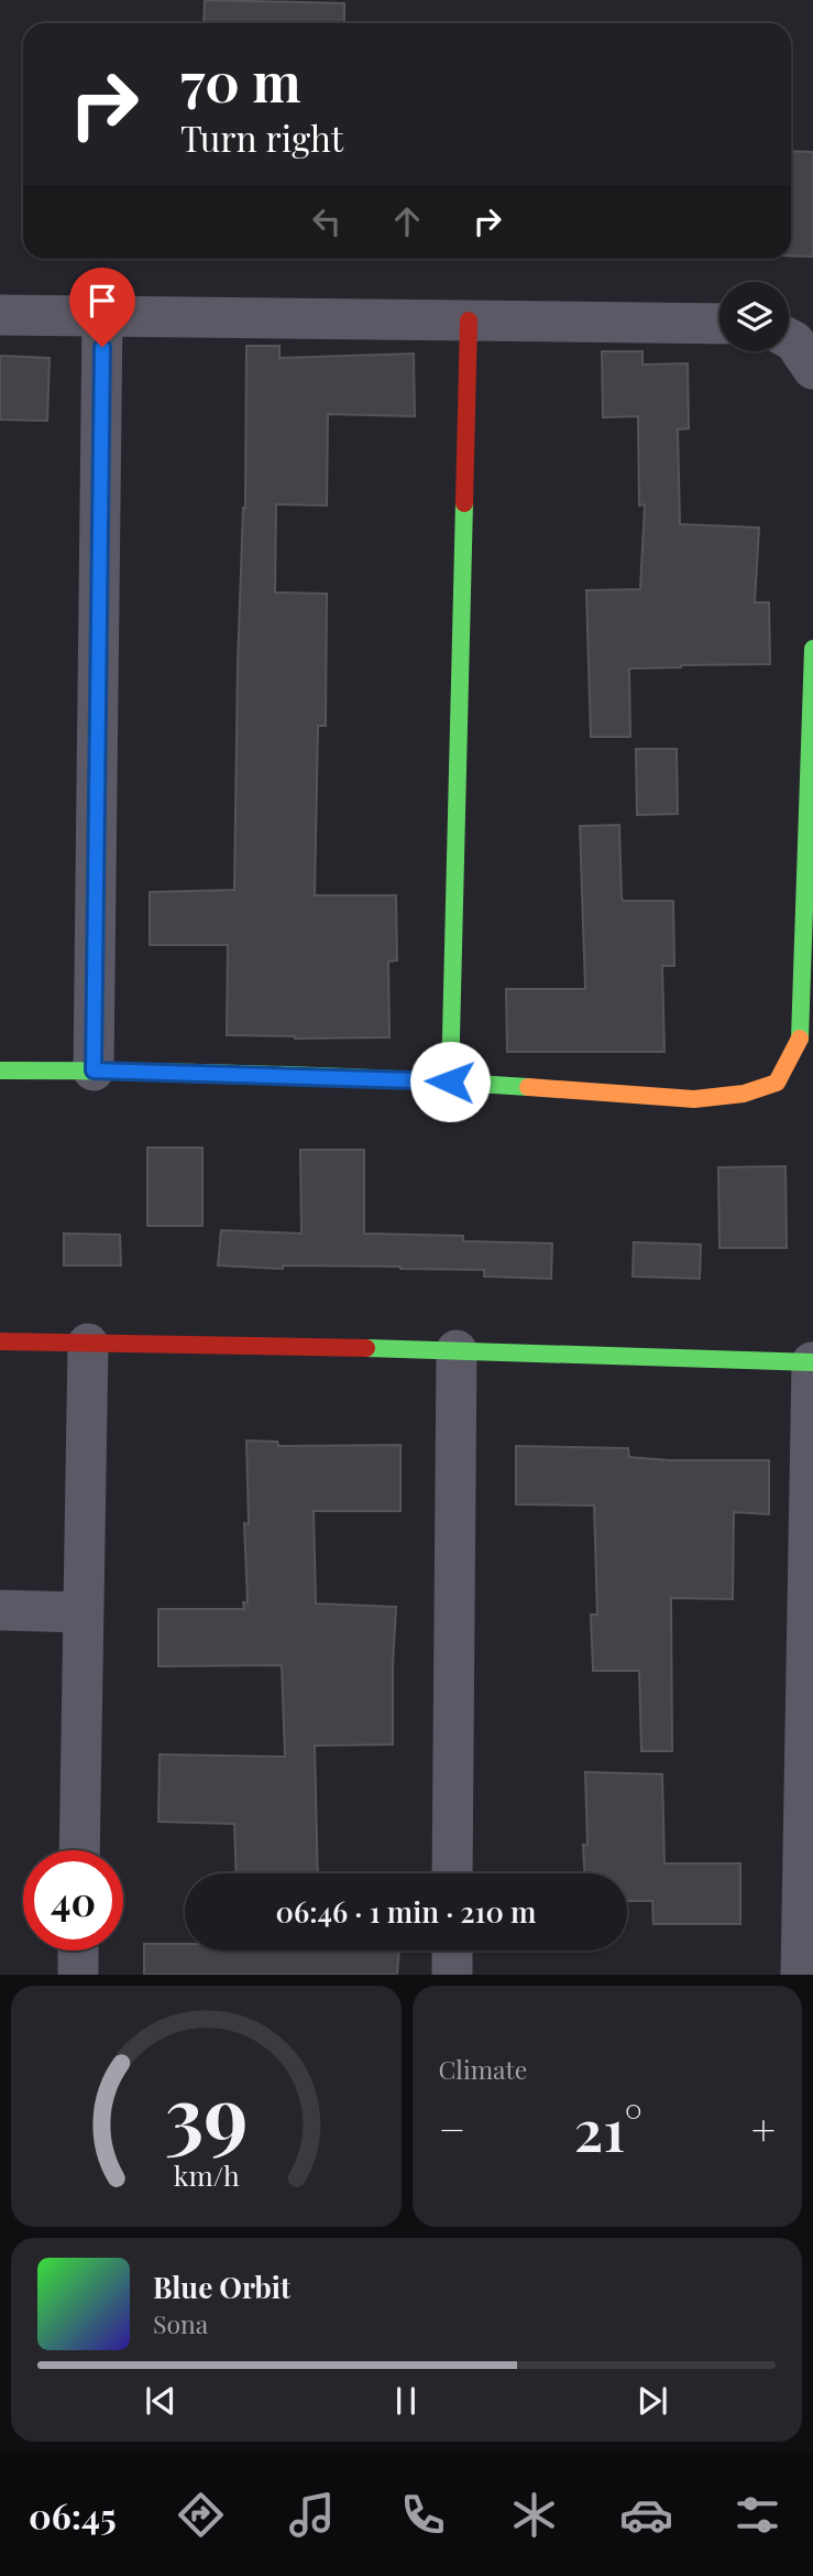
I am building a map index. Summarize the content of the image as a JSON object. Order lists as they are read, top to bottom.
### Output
{
  "page": {
    "turn": ["70 m", "Turn right"],
    "limit": "40",
    "trip": "06:46 · 1 min · 210 m",
    "tile": "Climate",
    "heat": ["−", "21°", "+"],
    "song": ["Blue Orbit", "Sona"],
    "tabs": "06:45",
    "gauge": ["39", "km/h"]
  }
}
